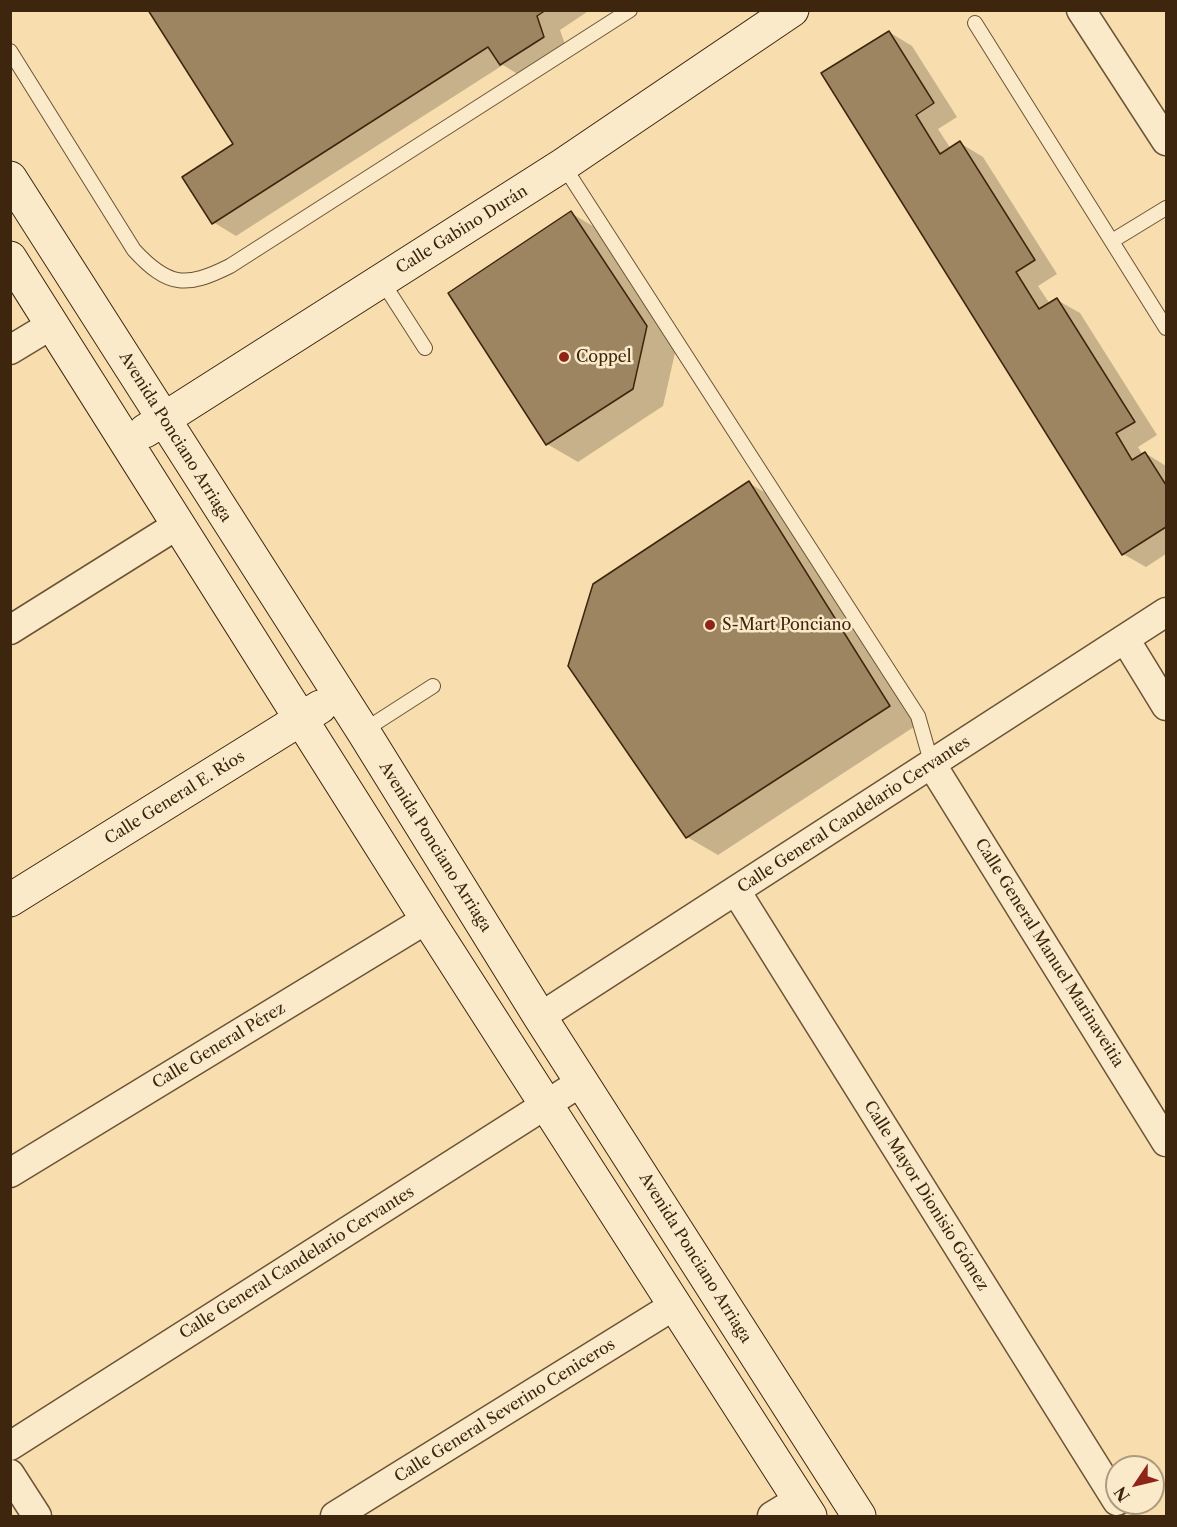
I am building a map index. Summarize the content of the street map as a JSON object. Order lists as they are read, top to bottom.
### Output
{
  "streets": {
    "main road": ["Calle Gabino Durán", "Avenida Ponciano Arriaga", "Calle General E. Ríos"],
    "street": [
      "Calle General Candelario Cervantes",
      "Calle General Manuel Marinaveitia",
      "Calle General Pérez",
      "Calle Mayor Dionisio Gómez",
      "Calle General Severino Ceniceros"
    ]
  },
  "crossings": [
    ["Calle Gabino Durán", "Avenida Ponciano Arriaga"],
    ["Avenida Ponciano Arriaga", "Calle General E. Ríos"],
    ["Avenida Ponciano Arriaga", "Calle General Candelario Cervantes"],
    ["Calle General Candelario Cervantes", "Calle General Manuel Marinaveitia"],
    ["Calle General Candelario Cervantes", "Calle Mayor Dionisio Gómez"]
  ],
  "places": ["Coppel", "S-Mart Ponciano"],
  "north": "bottom left"
}
